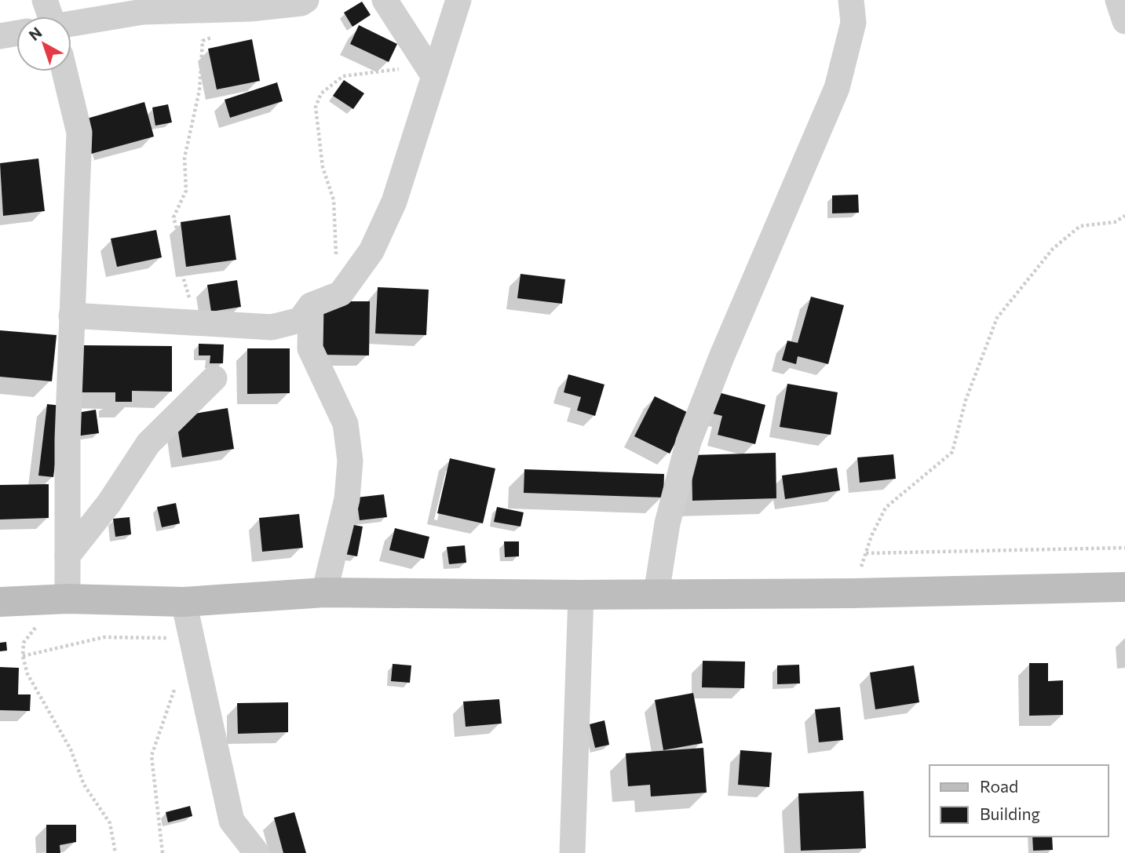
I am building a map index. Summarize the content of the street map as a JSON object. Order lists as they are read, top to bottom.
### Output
{
  "legend": ["Road", "Building"],
  "north": "top left"
}
